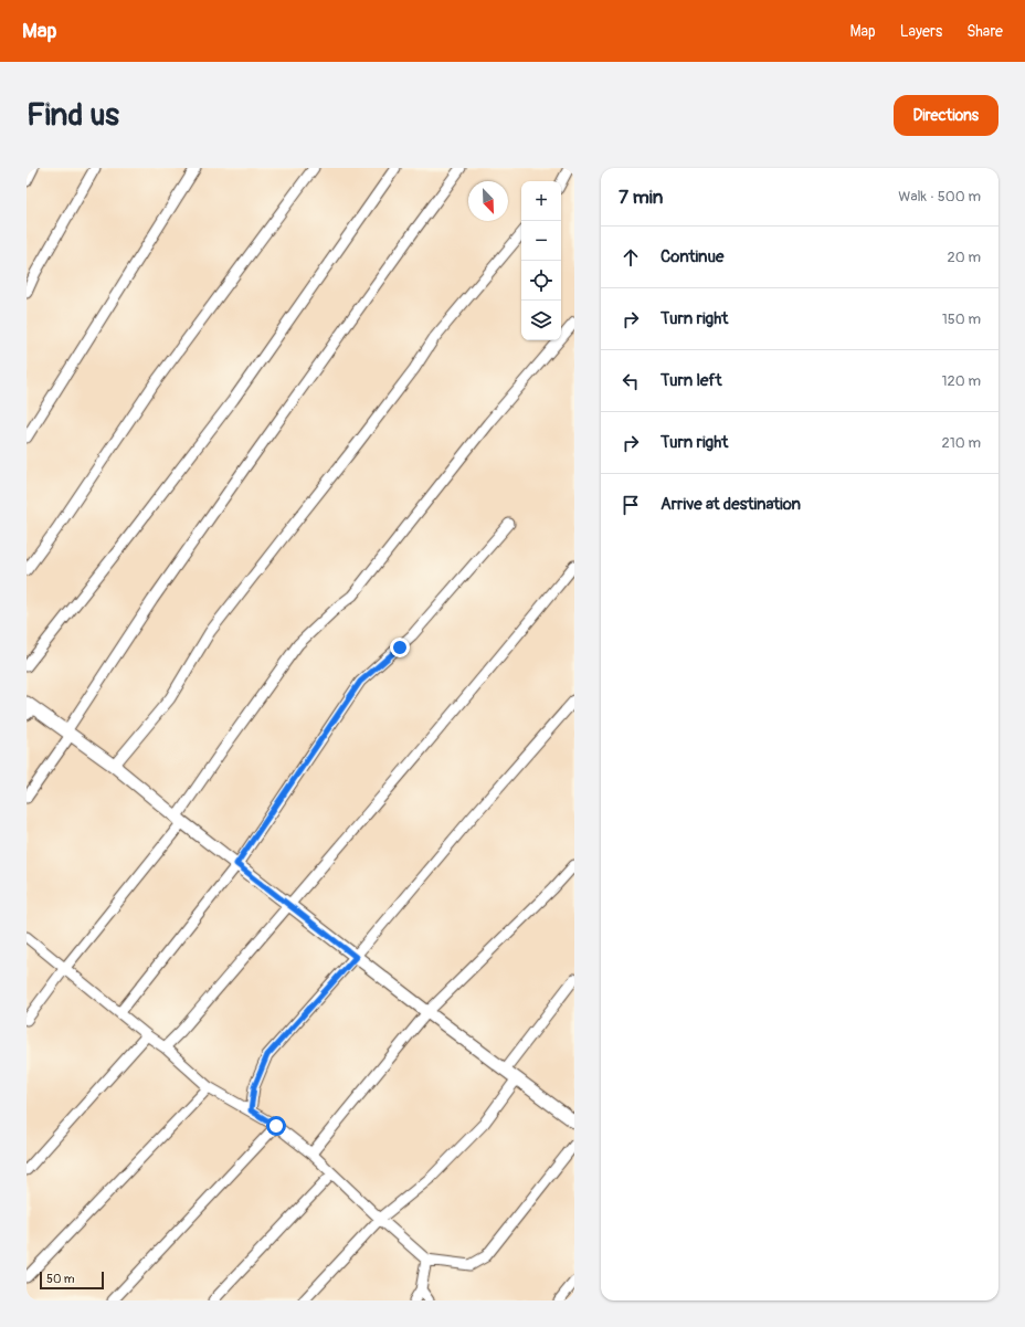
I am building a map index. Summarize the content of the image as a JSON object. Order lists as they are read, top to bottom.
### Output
{
  "scale_bar": "50 m",
  "north": "bottom right",
  "page": {
    "header": "Map",
    "nav": ["Map", "Layers", "Share"],
    "buttons": "Directions",
    "title": "Find us",
    "heading": ["7 min", "Walk · 500 m"],
    "map_buttons": ["+", "−"],
    "list": [
      ["Continue", "20 m"],
      ["Turn right", "150 m"],
      ["Turn left", "120 m"],
      ["Turn right", "210 m"],
      "Arrive at destination"
    ],
    "scale": "50 m"
  }
}
